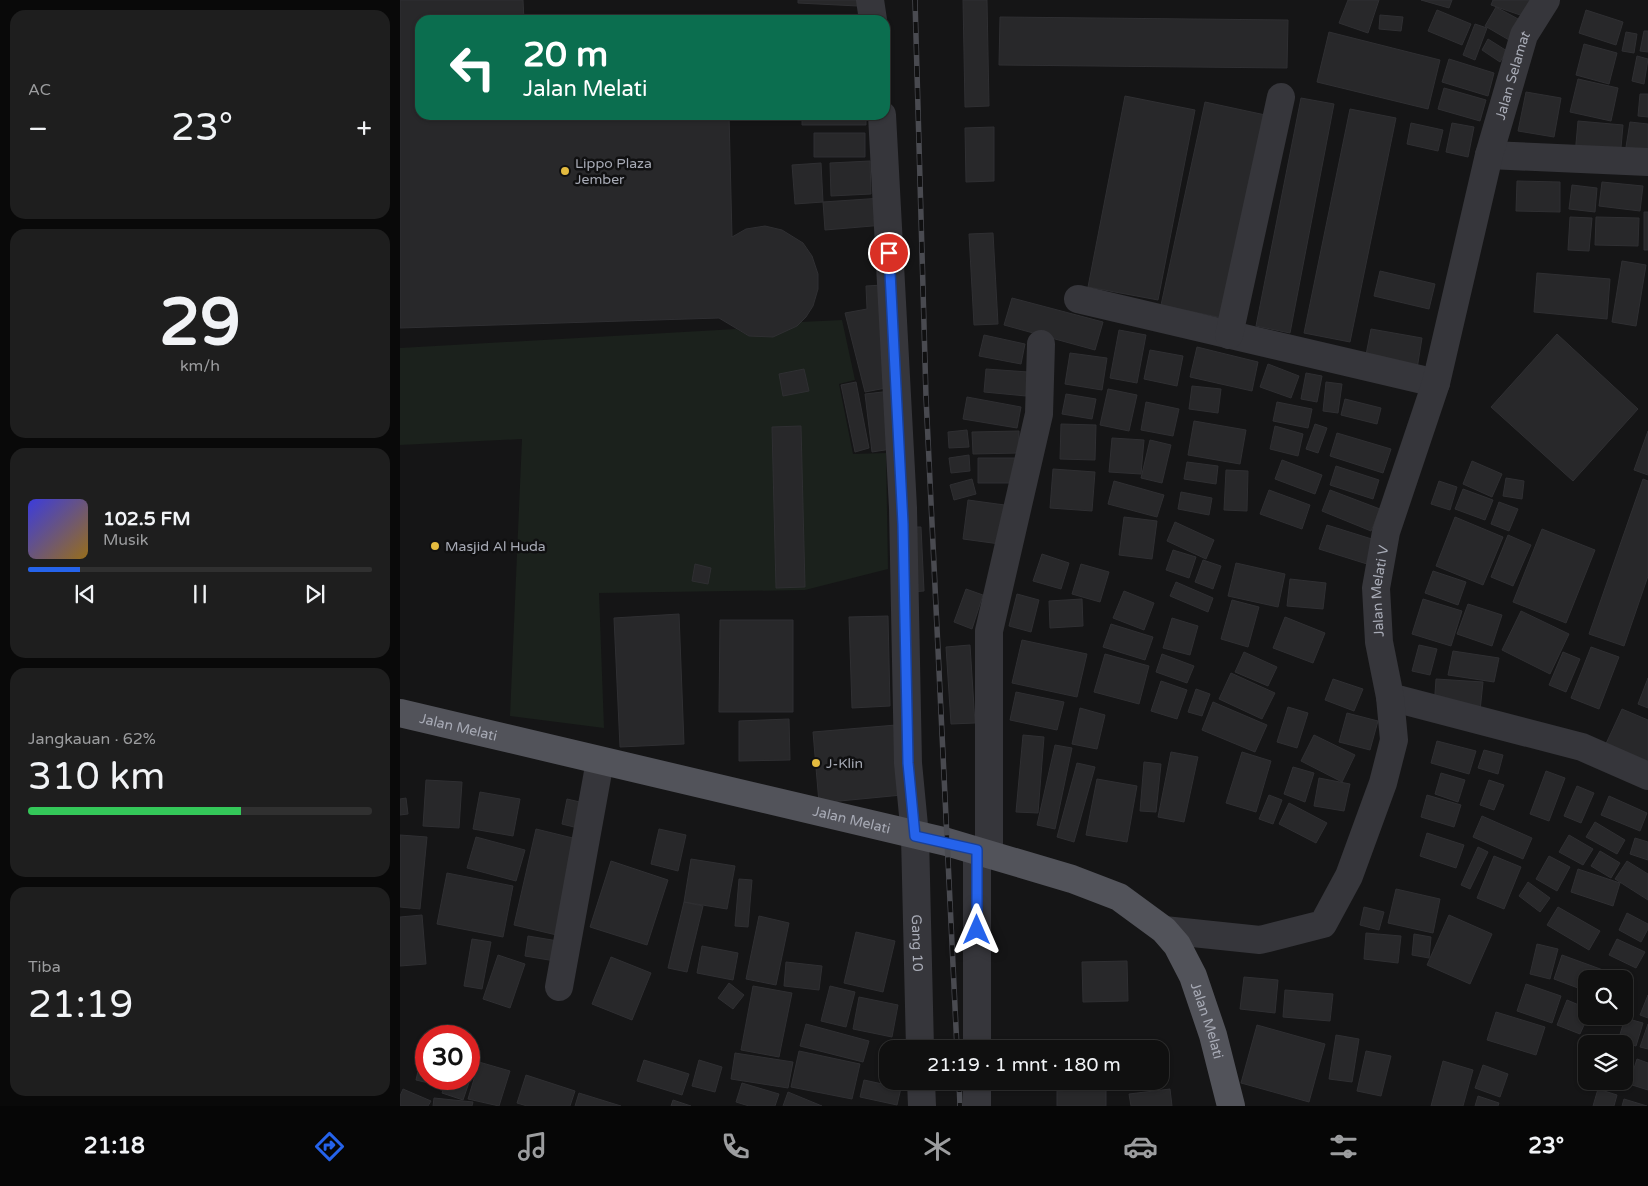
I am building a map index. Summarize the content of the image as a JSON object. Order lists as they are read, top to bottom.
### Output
{
  "streets": {
    "main road": ["Jalan Melati"],
    "street": ["Jalan Selamat", "Jalan Melati V", "Gang 10"]
  },
  "crossings": [
    ["Jalan Selamat", "Jalan Melati V"],
    ["Jalan Melati V", "Jalan Melati"],
    ["Jalan Melati", "Gang 10"]
  ],
  "places": ["Lippo Plaza Jember", "Masjid Al Huda", "J-Klin"],
  "page": {
    "tile": [
      "AC",
      ["29", "km/h"],
      ["Jangkauan · 62%", "310 km"],
      ["Tiba", "21:19"]
    ],
    "turn": ["20 m", "Jalan Melati"],
    "heat": ["−", "23°", "+"],
    "song": ["102.5 FM", "Musik"],
    "limit": "30",
    "trip": "21:19 · 1 mnt · 180 m",
    "tabs": ["21:18", "23°"]
  }
}
